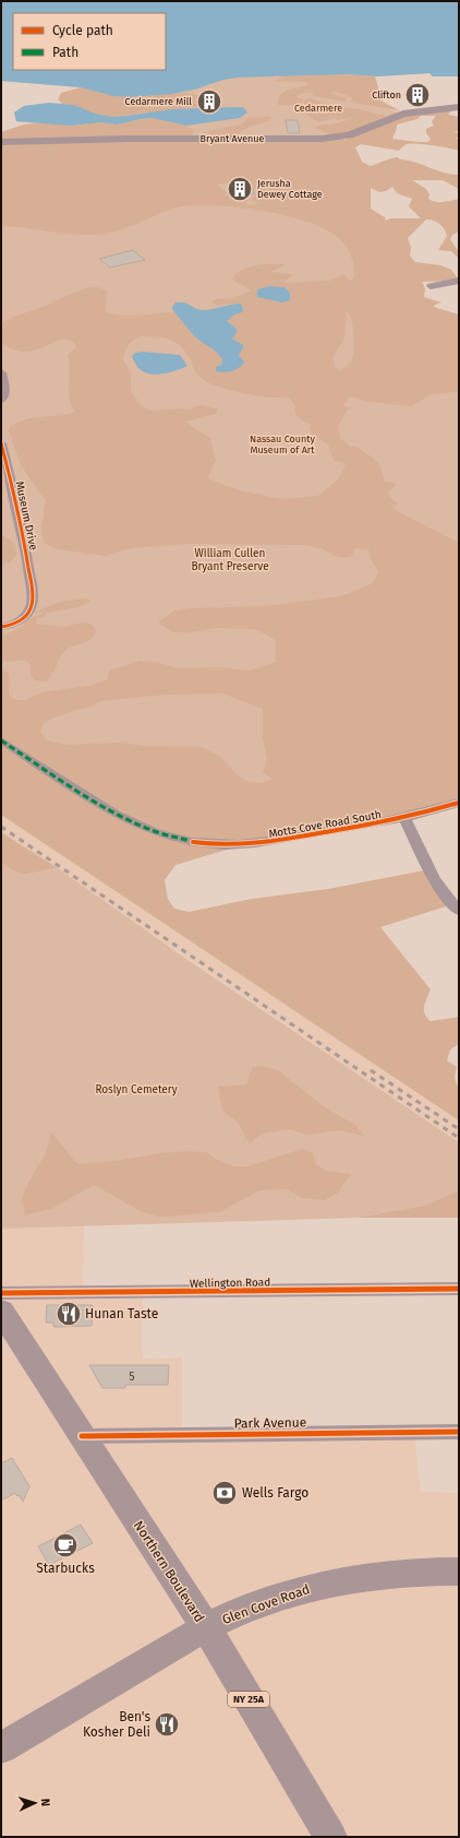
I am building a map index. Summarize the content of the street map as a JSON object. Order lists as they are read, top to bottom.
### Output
{
  "streets": {
    "main road": [
      "Bryant Avenue",
      "Northern Boulevard",
      "Glen Cove Road",
      "NY 25A"
    ],
    "street": [
      "Museum Drive",
      "Motts Cove Road South",
      "Wellington Road",
      "Park Avenue"
    ]
  },
  "crossings": [
    ["Park Avenue", "Northern Boulevard"],
    ["Northern Boulevard", "Glen Cove Road"]
  ],
  "parks": [
    "Cedarmere",
    "Nassau County Museum of Art",
    "William Cullen Bryant Preserve",
    "Roslyn Cemetery"
  ],
  "places": {
    "building": ["Clifton", "Cedarmere Mill", "Jerusha Dewey Cottage"],
    "restaurant": ["Hunan Taste", "Ben's Kosher Deli"],
    "bank": ["Wells Fargo"],
    "cafe": ["Starbucks"]
  },
  "house_numbers": ["5"],
  "legend": ["Cycle path", "Path"],
  "north": "right"
}
